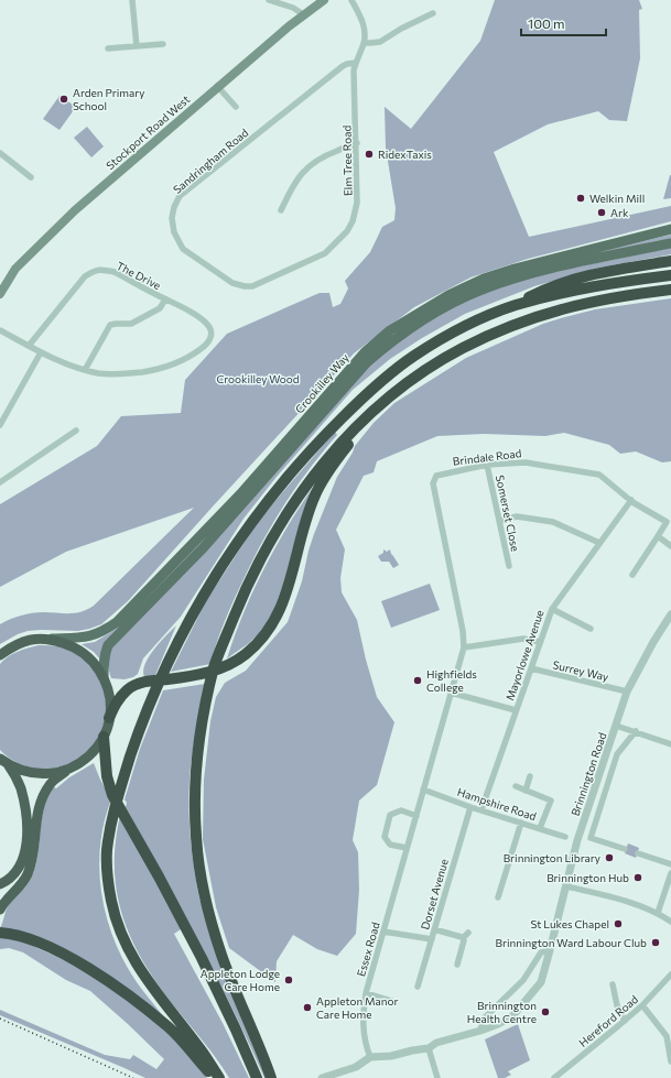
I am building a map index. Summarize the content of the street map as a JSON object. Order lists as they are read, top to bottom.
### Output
{
  "streets": {
    "main road": ["Stockport Road West", "Crookilley Way"],
    "street": [
      "Sandringham Road",
      "Elm Tree Road",
      "The Drive",
      "Brindale Road",
      "Somerset Close",
      "Mayorlowe Avenue",
      "Surrey Way",
      "Brinnington Road",
      "Hampshire Road",
      "Dorset Avenue",
      "Essex Road",
      "Hereford Road"
    ]
  },
  "crossings": [
    ["Sandringham Road", "Elm Tree Road"],
    ["Brindale Road", "Somerset Close"],
    ["Brindale Road", "Mayorlowe Avenue"],
    ["Brindale Road", "Essex Road"],
    ["Mayorlowe Avenue", "Surrey Way"],
    ["Mayorlowe Avenue", "Hampshire Road"],
    ["Surrey Way", "Brinnington Road"],
    ["Brinnington Road", "Essex Road"],
    ["Hampshire Road", "Dorset Avenue"],
    ["Hampshire Road", "Essex Road"]
  ],
  "parks": ["Crookilley Wood"],
  "places": [
    "Arden Primary School",
    "RidexTaxis",
    "Welkin Mill",
    "Ark",
    "Highfields College",
    "Brinnington Library",
    "Brinnington Hub",
    "St Lukes Chapel",
    "Brinnington Ward Labour Club",
    "Appleton Lodge Care Home",
    "Appleton Manor Care Home",
    "Brinnington Health Centre"
  ],
  "scale_bar": "100 m"
}
